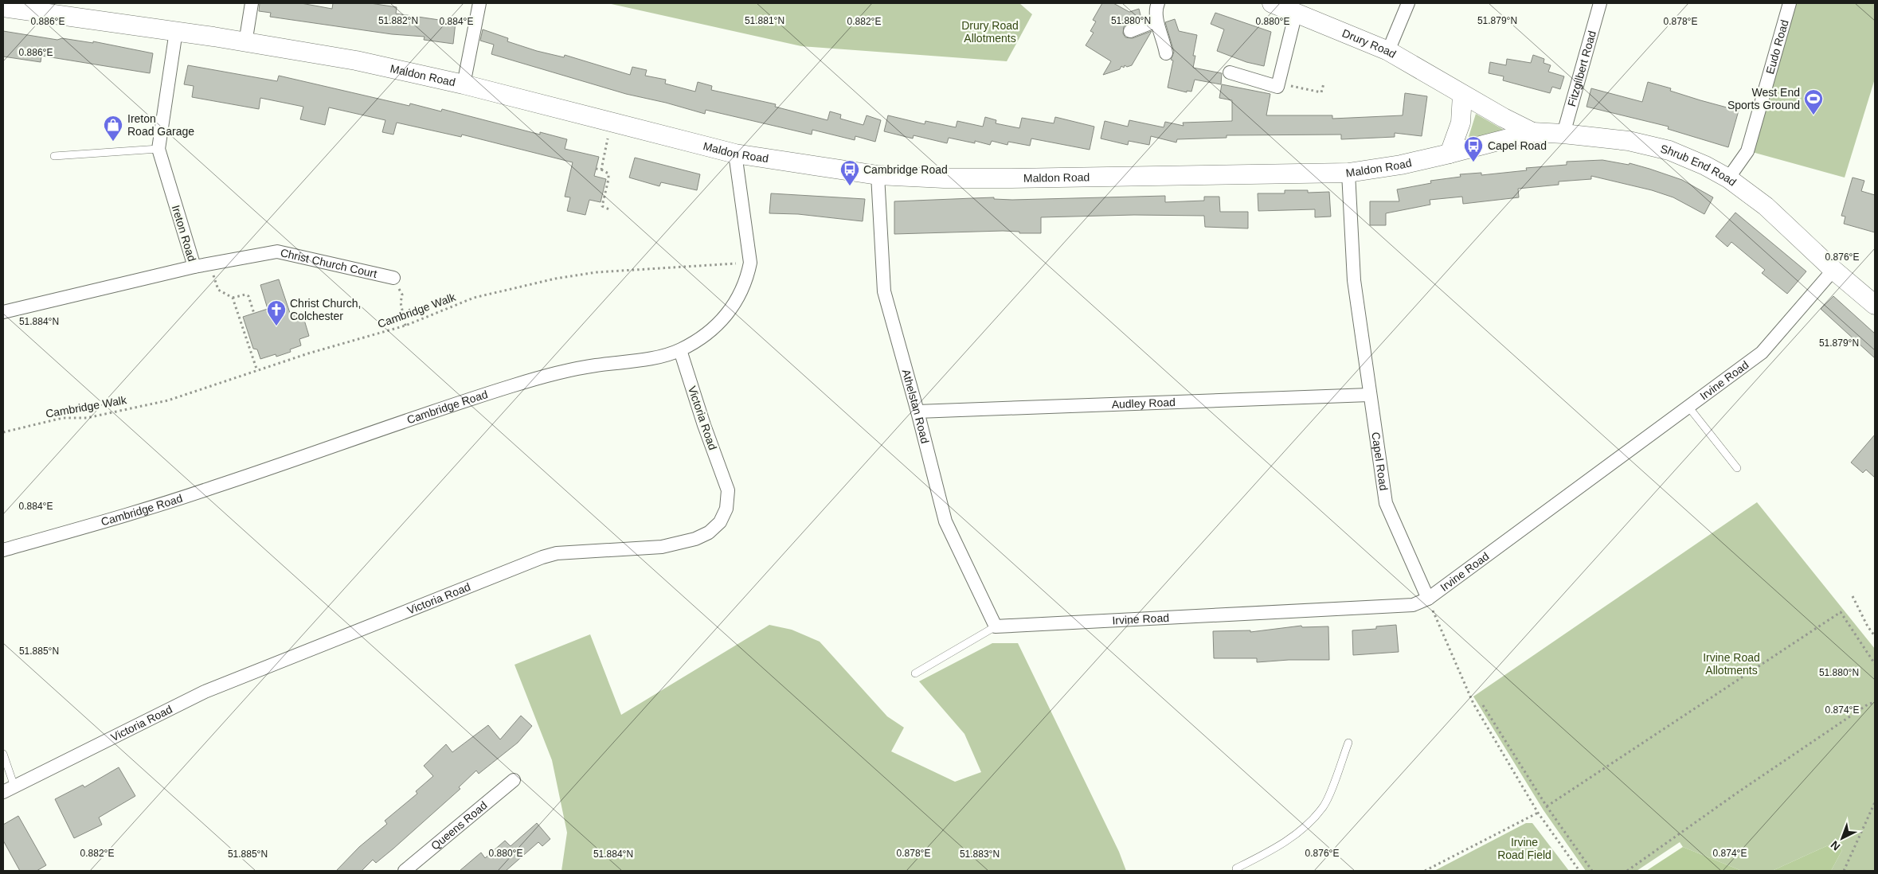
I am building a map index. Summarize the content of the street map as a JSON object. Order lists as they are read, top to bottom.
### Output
{
  "streets": {
    "main road": ["Drury Road", "Maldon Road", "Shrub End Road"],
    "street": [
      "Eudo Road",
      "Fitzgilbert Road",
      "Ireton Road",
      "Christ Church Court",
      "Irvine Road",
      "Audley Road",
      "Athelstan Road",
      "Cambridge Road",
      "Victoria Road",
      "Capel Road",
      "Queens Road"
    ],
    "path": ["Cambridge Walk"]
  },
  "crossings": [
    ["Drury Road", "Shrub End Road"],
    ["Eudo Road", "Shrub End Road"],
    ["Fitzgilbert Road", "Shrub End Road"],
    ["Maldon Road", "Shrub End Road"],
    ["Maldon Road", "Ireton Road"],
    ["Maldon Road", "Athelstan Road"],
    ["Maldon Road", "Cambridge Road"],
    ["Maldon Road", "Capel Road"],
    ["Shrub End Road", "Irvine Road"],
    ["Ireton Road", "Christ Church Court"],
    ["Cambridge Walk", "Cambridge Road"],
    ["Irvine Road", "Athelstan Road"],
    ["Irvine Road", "Capel Road"],
    ["Audley Road", "Athelstan Road"],
    ["Audley Road", "Capel Road"],
    ["Cambridge Road", "Victoria Road"]
  ],
  "parks": ["Drury Road Allotments", "Irvine Road Allotments", "Irvine Road Field"],
  "places": {
    "sports": ["West End Sports Ground"],
    "shop": ["Ireton Road Garage"],
    "bus stop": ["Capel Road", "Cambridge Road"],
    "church": ["Christ Church, Colchester"]
  },
  "north": "bottom left",
  "coordinates": [
    "51.880°N",
    "51.882°N",
    "51.881°N",
    "51.879°N",
    "0.886°E",
    "0.884°E",
    "0.882°E",
    "0.880°E",
    "0.878°E",
    "0.876°E",
    "51.884°N",
    "51.885°N",
    "0.874°E",
    "51.883°N"
  ]
}
